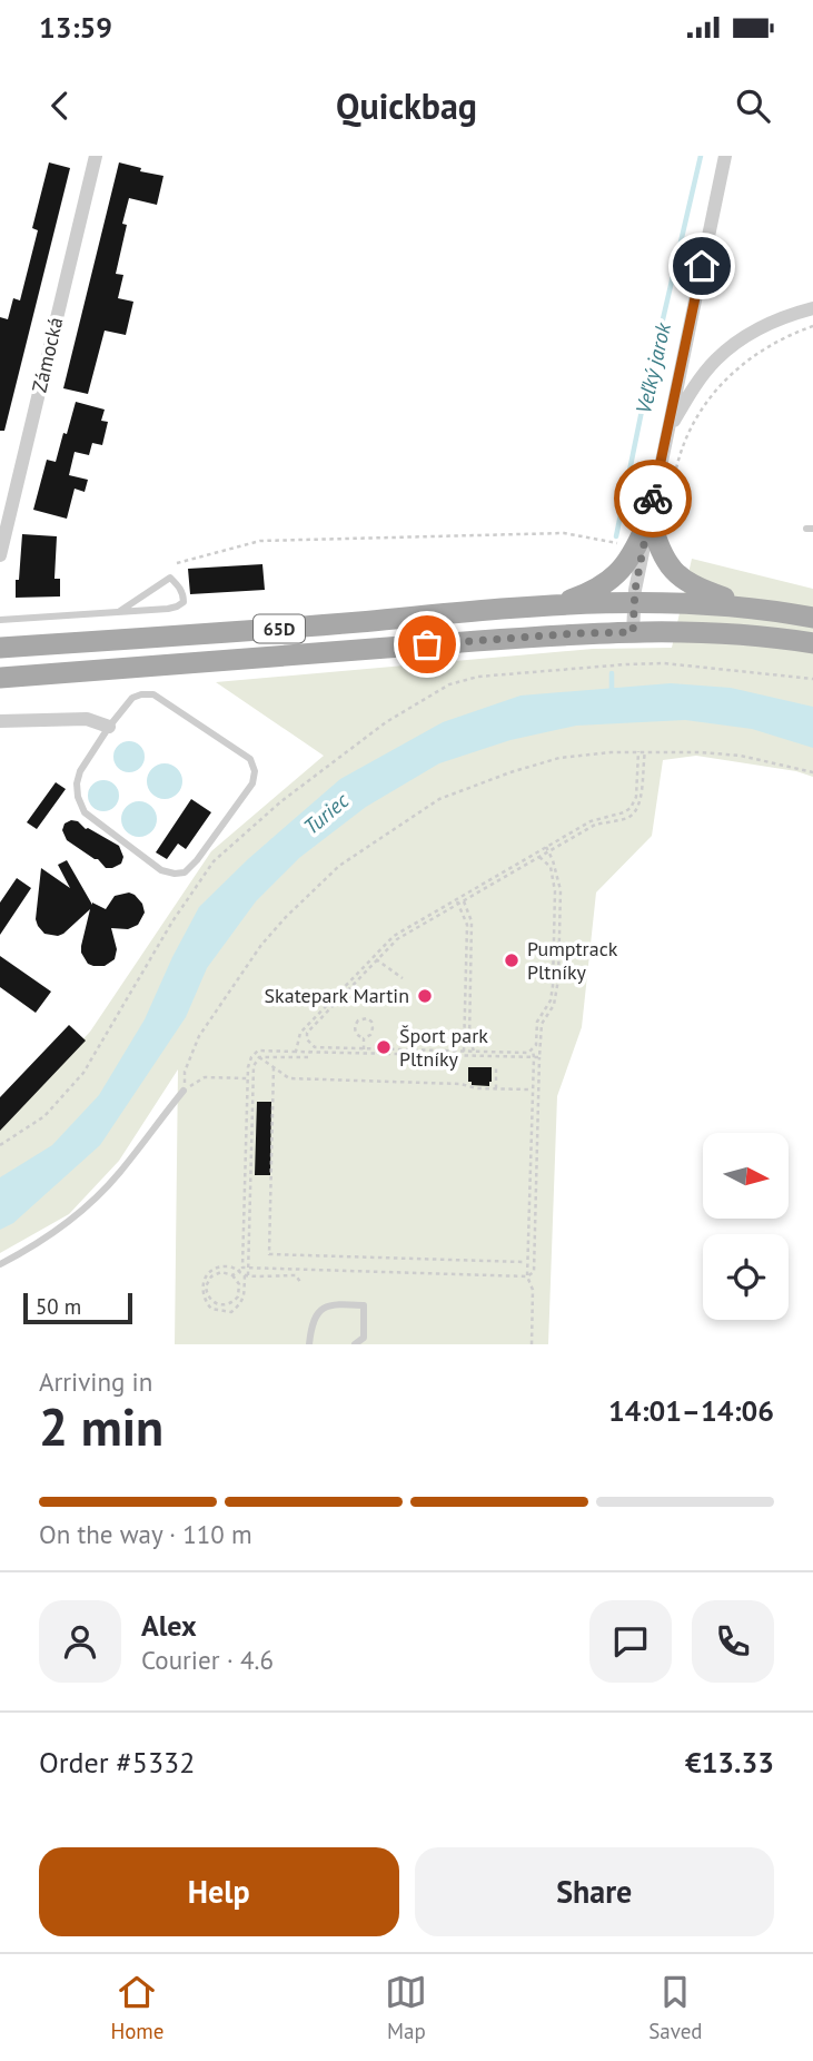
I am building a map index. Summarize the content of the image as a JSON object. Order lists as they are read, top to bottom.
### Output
{
  "streets": {
    "main road": ["65D"],
    "street": ["Zámocká"]
  },
  "water": ["Veľký jarok", "Turiec"],
  "places": ["Pumptrack Pltníky", "Skatepark Martin", "Šport park Pltníky"],
  "scale_bar": "50 m",
  "north": "right",
  "page": {
    "status": "13:59",
    "header": "Quickbag",
    "scale": "50 m",
    "heading": ["2 min", "Arriving in", "14:01–14:06"],
    "panel": [
      "Alex",
      "Courier · 4.6",
      "Order #5332",
      "€13.33"
    ],
    "bar": "On the way · 110 m",
    "buttons": ["Help", "Share"],
    "tabs": ["Home", "Map", "Saved"]
  }
}
